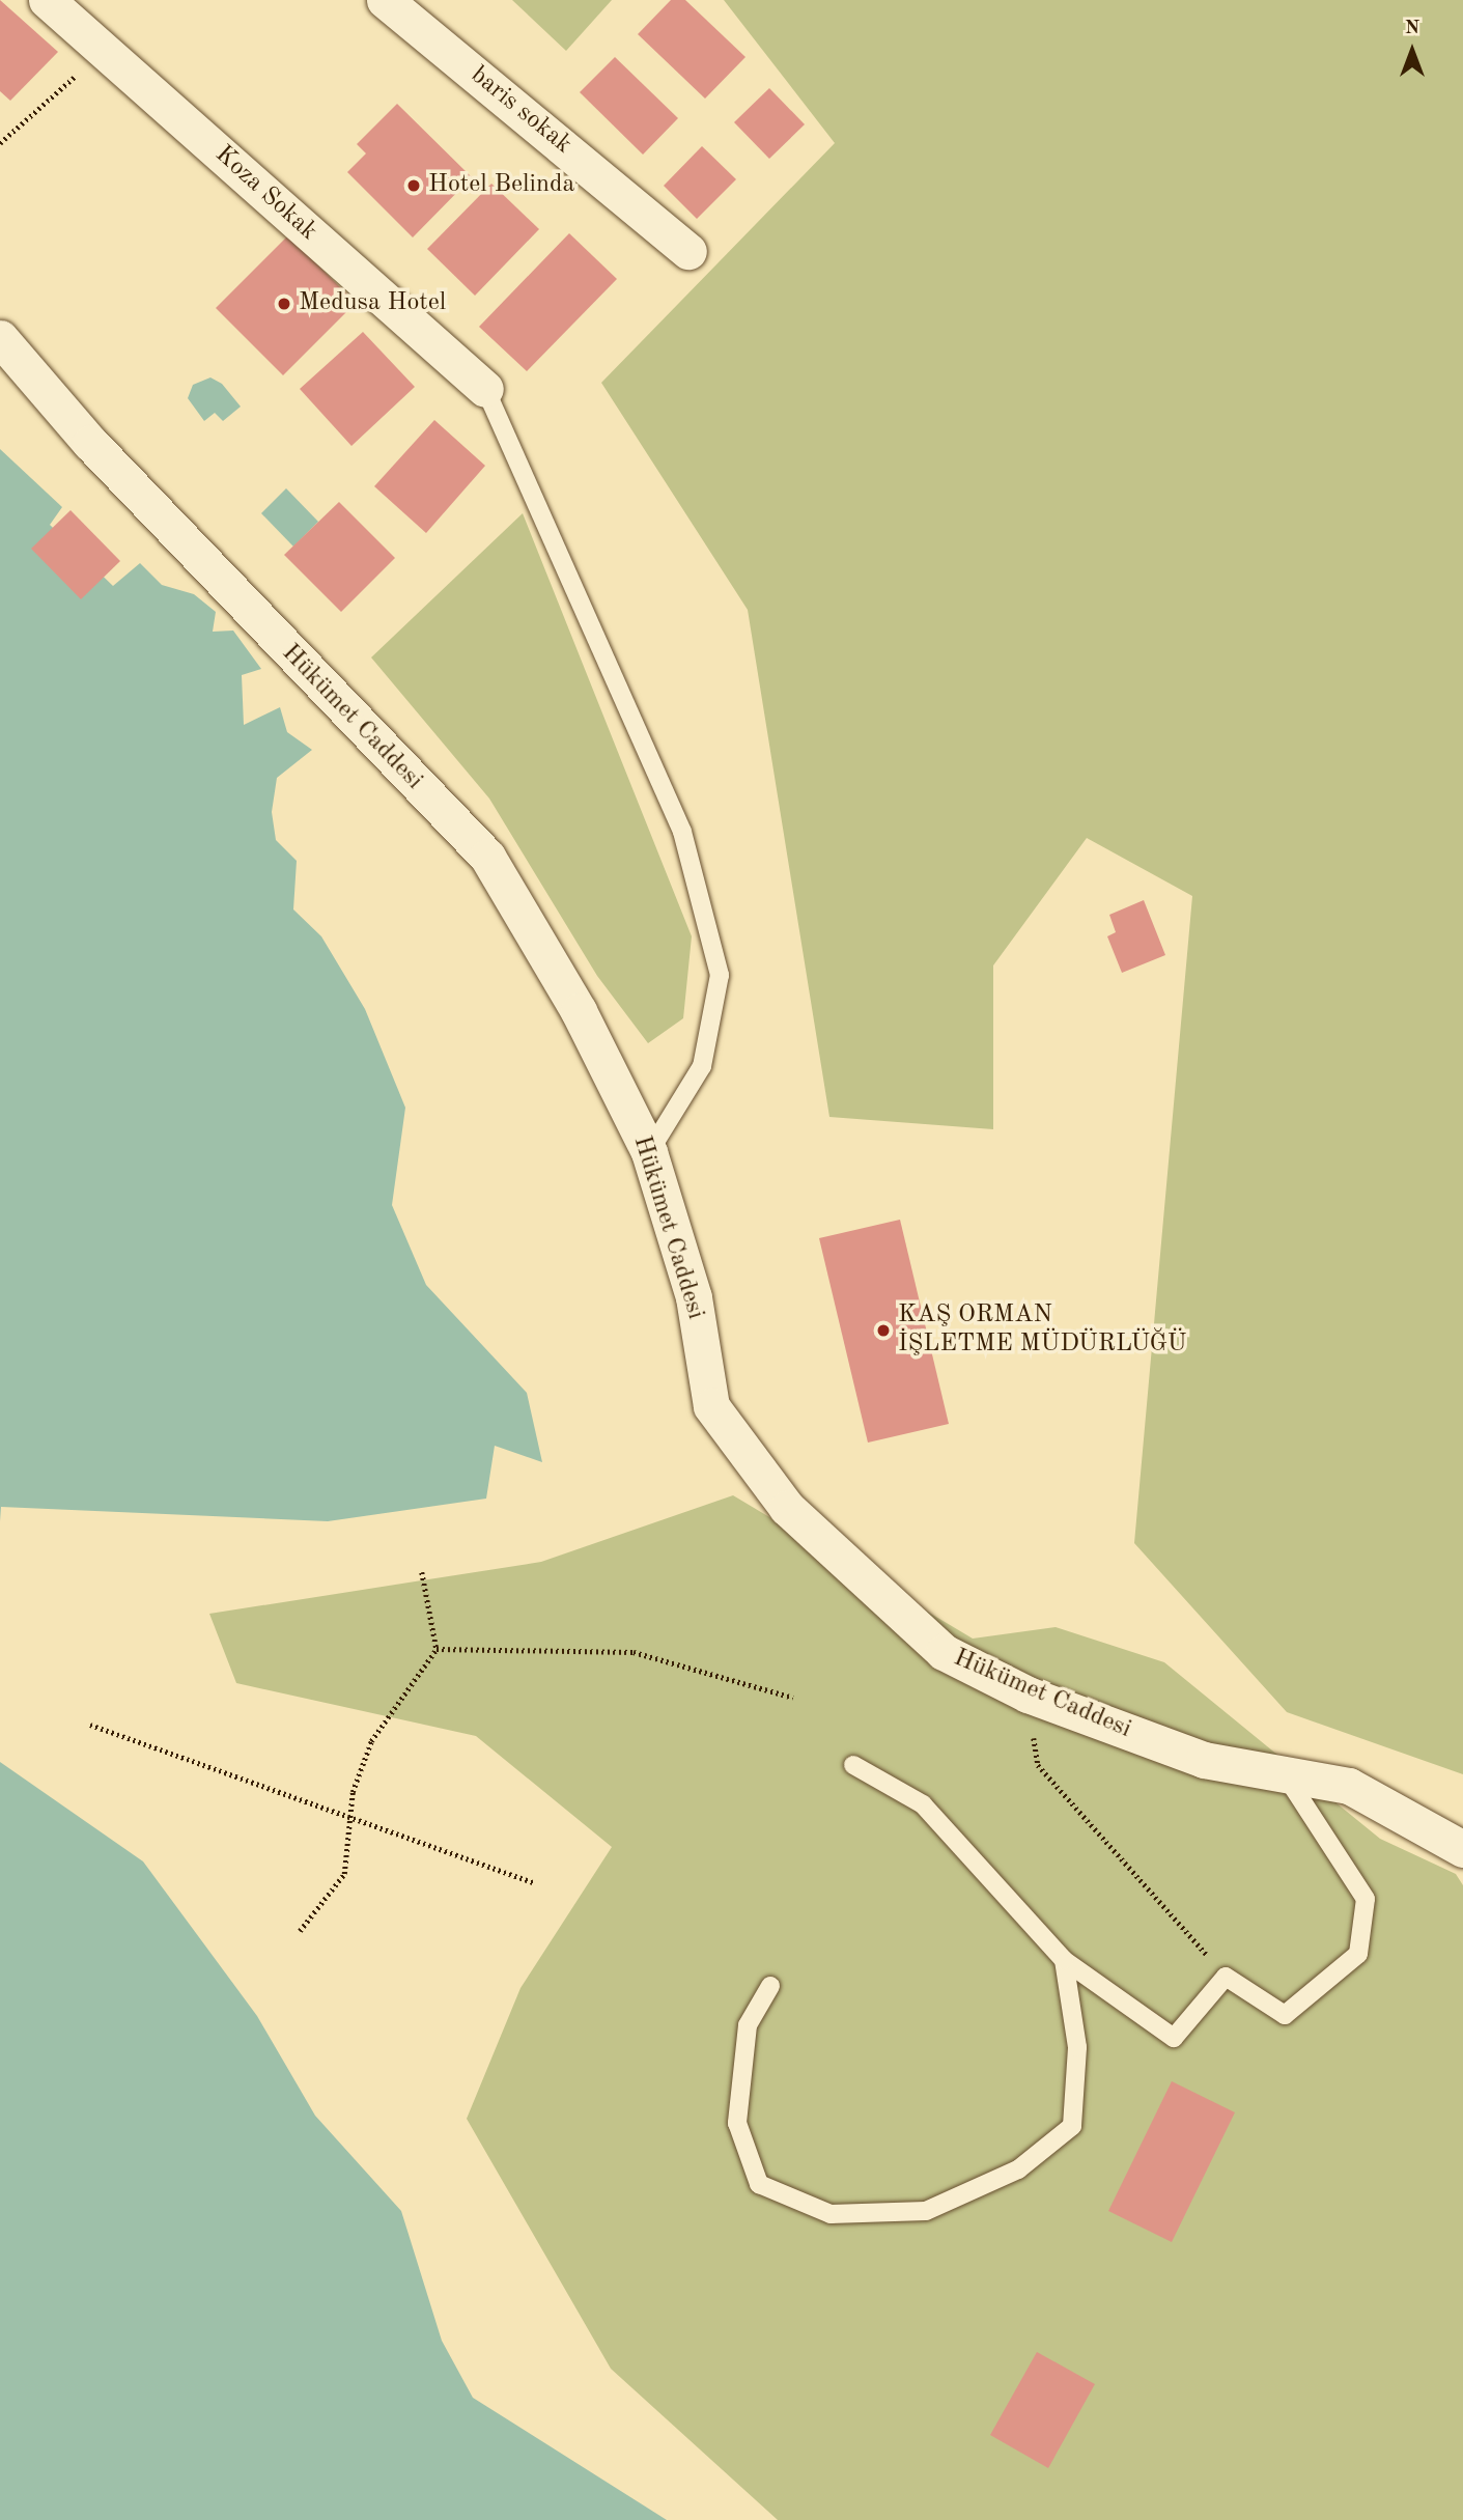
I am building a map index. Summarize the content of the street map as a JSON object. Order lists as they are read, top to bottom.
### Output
{
  "streets": {
    "street": ["baris sokak", "Koza Sokak", "Hükümet Caddesi"]
  },
  "places": ["Hotel Belinda", "Medusa Hotel", "KAŞ ORMAN İŞLETME MÜDÜRLÜĞÜ"],
  "north": "top"
}
